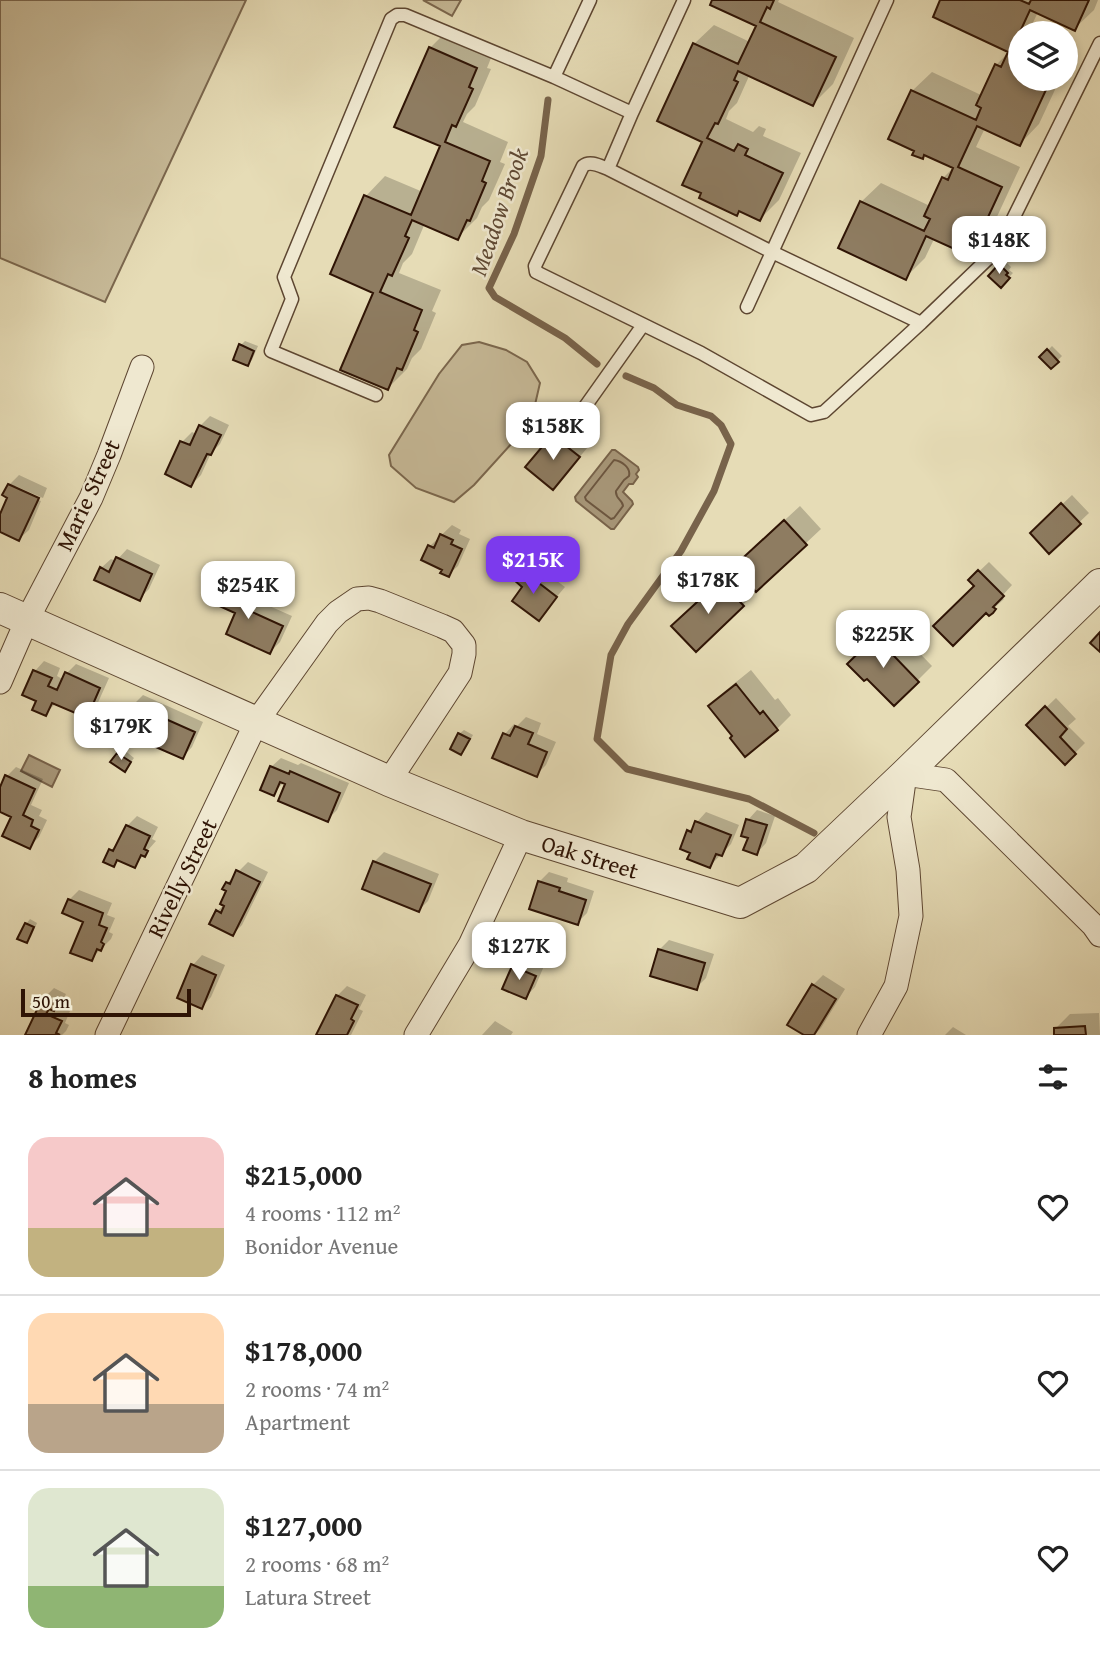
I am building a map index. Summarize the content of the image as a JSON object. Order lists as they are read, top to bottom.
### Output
{
  "streets": {
    "street": ["Marie Street", "Oak Street", "Rivelly Street"]
  },
  "crossings": [
    ["Marie Street", "Oak Street"],
    ["Oak Street", "Rivelly Street"]
  ],
  "water": ["Meadow Brook"],
  "scale_bar": "50 m",
  "page": {
    "price": [
      "$148K",
      "$158K",
      "$215K",
      "$178K",
      "$254K",
      "$225K",
      "$179K",
      "$127K"
    ],
    "scale": "50 m",
    "heading": "8 homes",
    "list": [
      {
        "name": "$215,000",
        "note": "4 rooms · 112 m² · Bonidor Avenue"
      },
      {
        "name": "$178,000",
        "note": "2 rooms · 74 m² · Apartment"
      },
      {
        "name": "$127,000",
        "note": "2 rooms · 68 m² · Latura Street"
      }
    ]
  }
}
